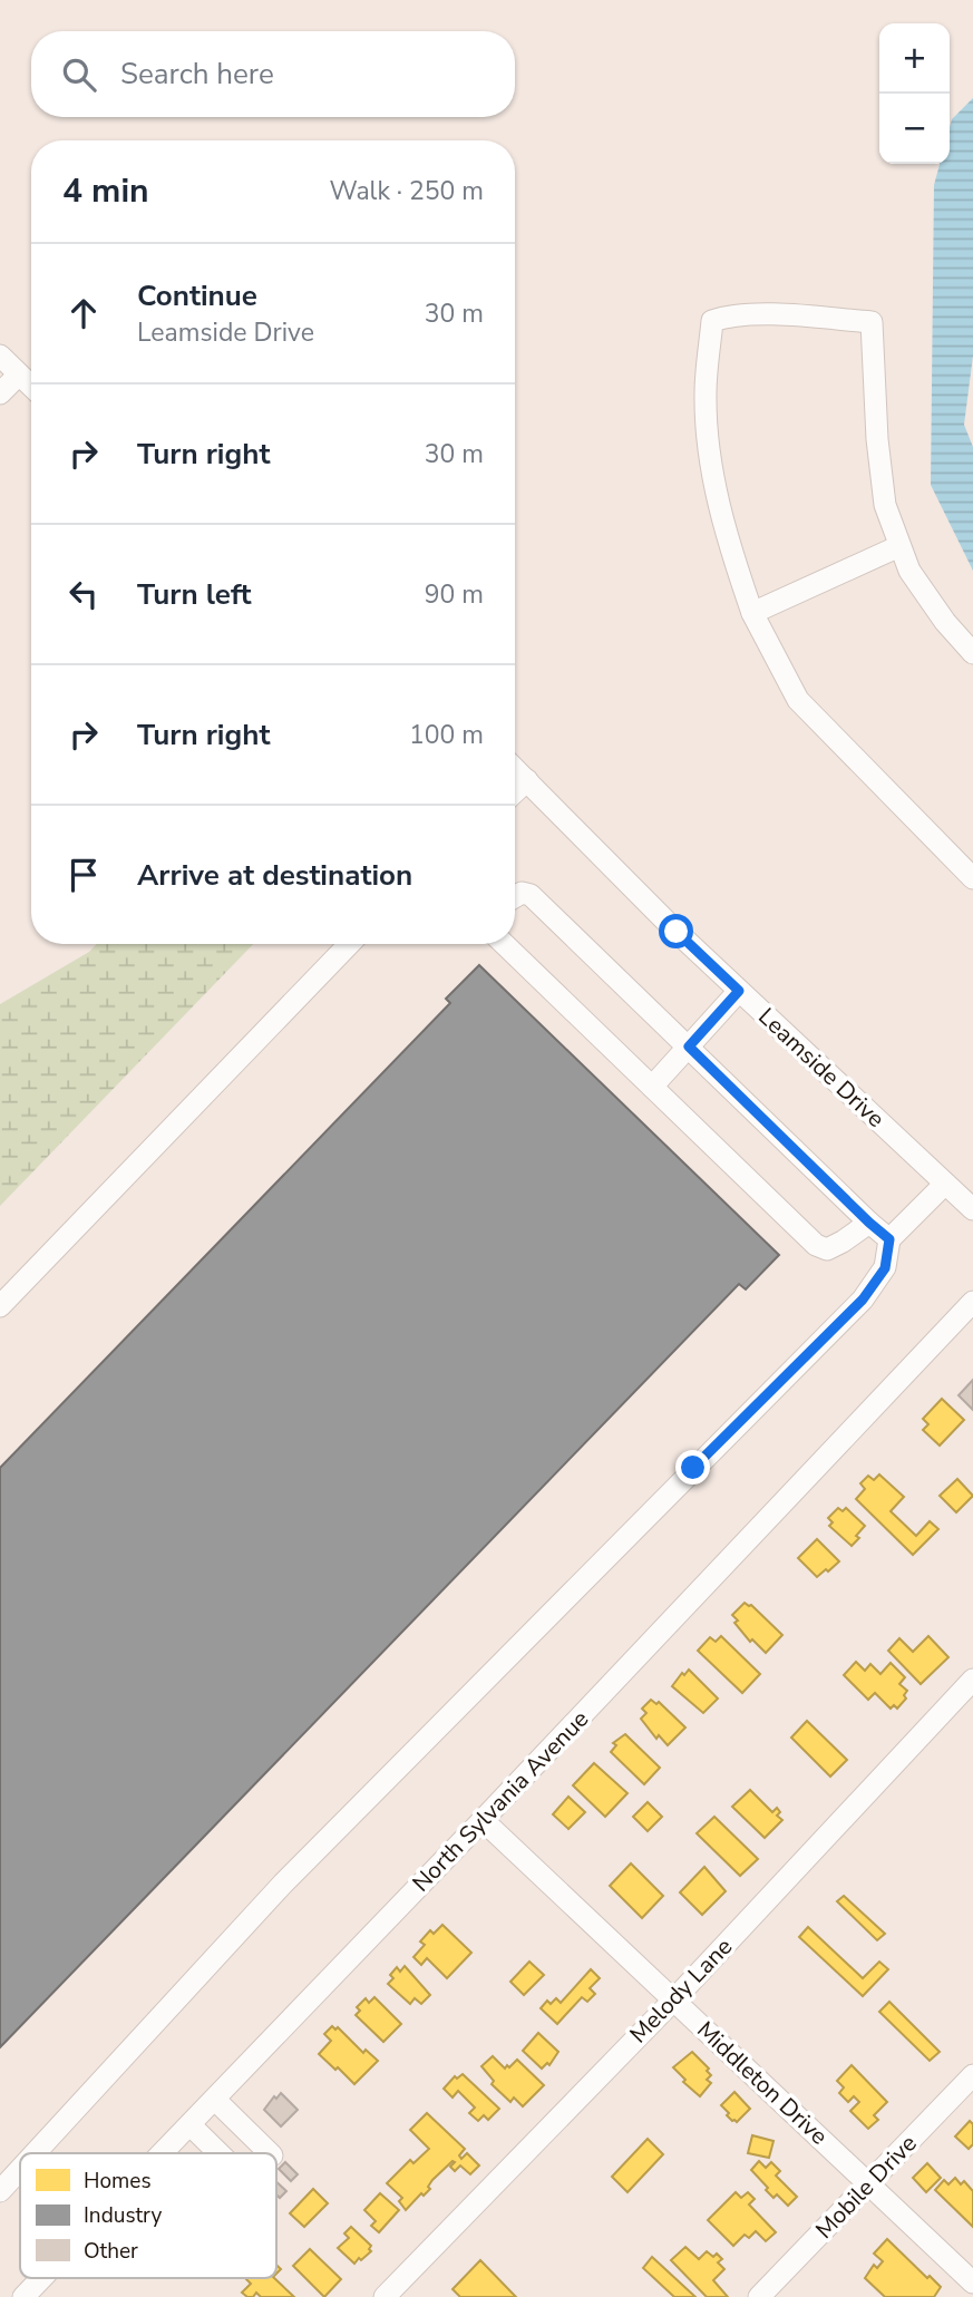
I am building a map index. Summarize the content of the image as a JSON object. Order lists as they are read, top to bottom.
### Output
{
  "streets": {
    "street": [
      "Leamside Drive",
      "North Sylvania Avenue",
      "Melody Lane",
      "Middleton Drive",
      "Mobile Drive"
    ]
  },
  "crossings": [
    ["North Sylvania Avenue", "Middleton Drive"],
    ["Melody Lane", "Middleton Drive"],
    ["Middleton Drive", "Mobile Drive"]
  ],
  "legend": ["Homes", "Industry", "Other"],
  "page": {
    "map_buttons": ["+", "−"],
    "search": "Search here",
    "heading": ["4 min", "Walk · 250 m"],
    "list": [
      ["Continue", "Leamside Drive", "30 m"],
      ["Turn right", "30 m"],
      ["Turn left", "90 m"],
      ["Turn right", "100 m"],
      "Arrive at destination"
    ]
  }
}
